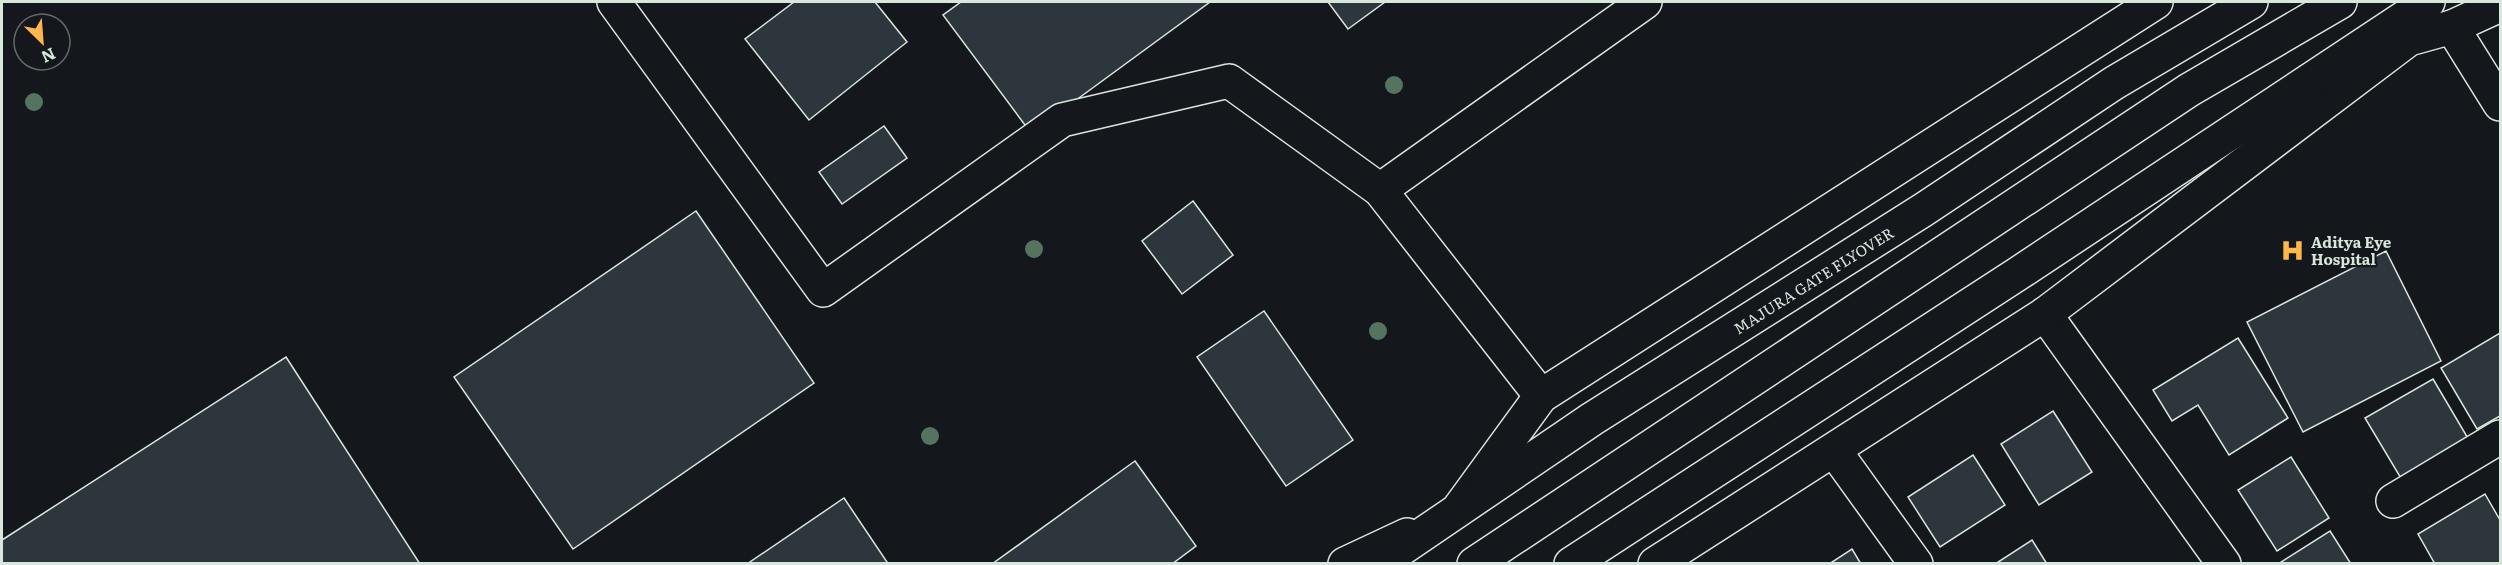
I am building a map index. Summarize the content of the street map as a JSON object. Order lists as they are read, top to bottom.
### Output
{
  "streets": {
    "main road": ["MAJURA GATE FLYOVER"]
  },
  "places": {
    "hospital": ["Aditya Eye Hospital"]
  },
  "north": "bottom right"
}
